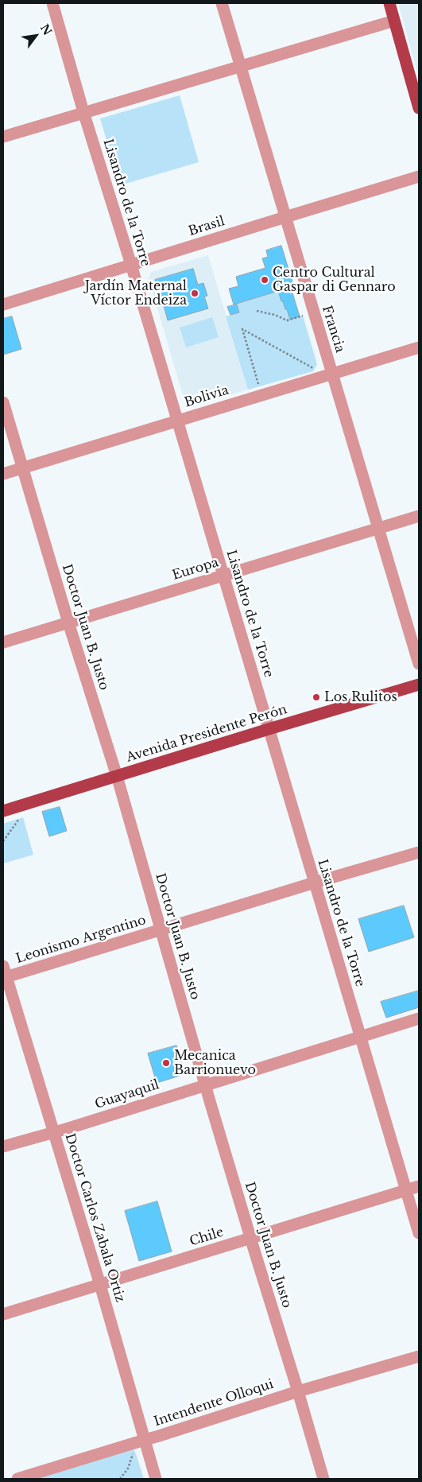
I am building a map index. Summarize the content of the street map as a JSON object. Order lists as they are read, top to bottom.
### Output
{
  "streets": {
    "main road": ["Avenida Presidente Perón"],
    "street": [
      "Lisandro de la Torre",
      "Brasil",
      "Francia",
      "Bolivia",
      "Europa",
      "Doctor Juan B. Justo",
      "Leonismo Argentino",
      "Guayaquil",
      "Doctor Carlos Zabala Ortiz",
      "Chile",
      "Intendente Olloqui"
    ]
  },
  "crossings": [
    ["Lisandro de la Torre", "Brasil"],
    ["Lisandro de la Torre", "Bolivia"],
    ["Lisandro de la Torre", "Europa"],
    ["Lisandro de la Torre", "Avenida Presidente Perón"],
    ["Lisandro de la Torre", "Leonismo Argentino"],
    ["Lisandro de la Torre", "Guayaquil"],
    ["Lisandro de la Torre", "Chile"],
    ["Brasil", "Francia"],
    ["Francia", "Bolivia"],
    ["Francia", "Europa"],
    ["Bolivia", "Doctor Juan B. Justo"],
    ["Europa", "Doctor Juan B. Justo"],
    ["Doctor Juan B. Justo", "Avenida Presidente Perón"],
    ["Doctor Juan B. Justo", "Leonismo Argentino"],
    ["Doctor Juan B. Justo", "Guayaquil"],
    ["Doctor Juan B. Justo", "Chile"],
    ["Doctor Juan B. Justo", "Intendente Olloqui"],
    ["Leonismo Argentino", "Doctor Carlos Zabala Ortiz"],
    ["Guayaquil", "Doctor Carlos Zabala Ortiz"],
    ["Doctor Carlos Zabala Ortiz", "Chile"],
    ["Doctor Carlos Zabala Ortiz", "Intendente Olloqui"]
  ],
  "places": [
    "Centro Cultural Gaspar di Gennaro",
    "Jardín Maternal Víctor Endeiza",
    "Los Rulitos",
    "Mecanica Barrionuevo"
  ],
  "north": "top right"
}
